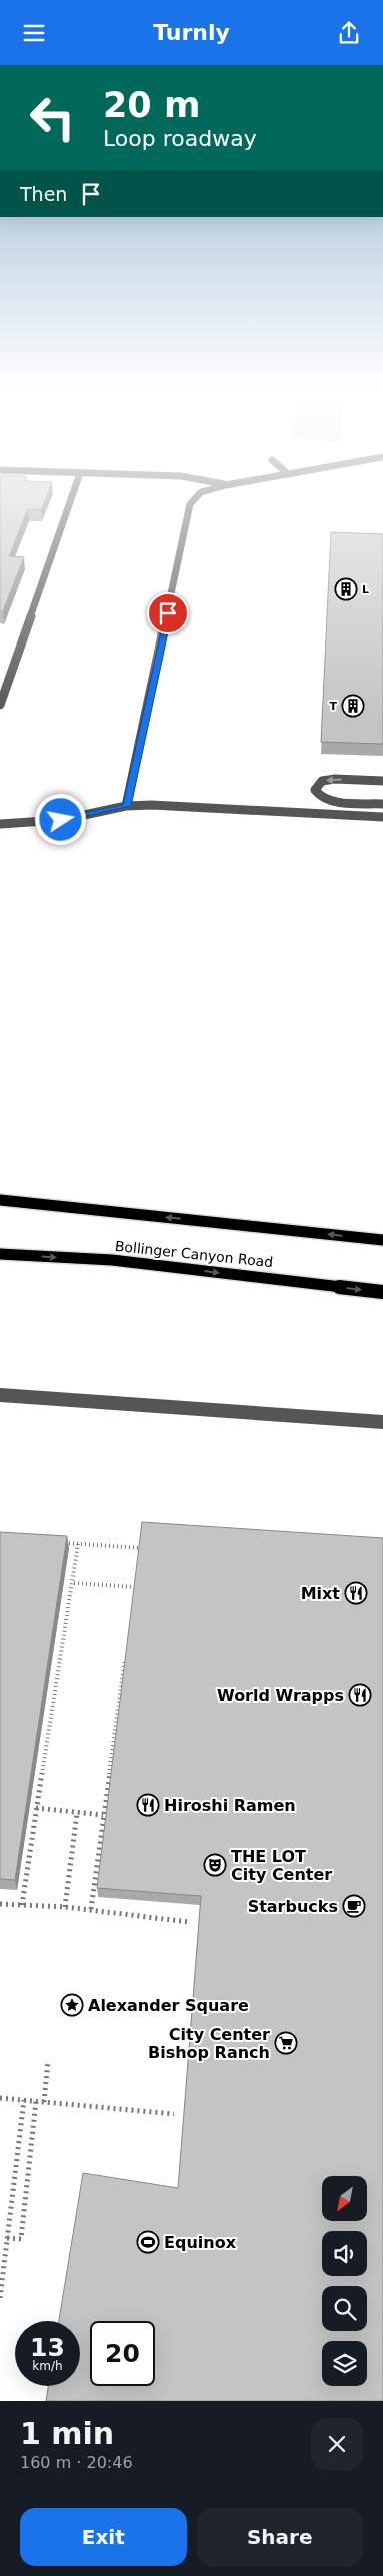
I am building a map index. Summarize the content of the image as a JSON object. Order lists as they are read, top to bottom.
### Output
{
  "streets": {
    "main road": ["Bollinger Canyon Road"]
  },
  "places": {
    "building": ["L", "T"],
    "restaurant": ["Mixt", "World Wrapps", "Hiroshi Ramen"],
    "theatre": ["THE LOT City Center"],
    "cafe": ["Starbucks"],
    "place": ["Alexander Square"],
    "supermarket": ["City Center Bishop Ranch"],
    "sports": ["Equinox"]
  },
  "north": "bottom left",
  "page": {
    "header": "Turnly",
    "turn": ["20 m", "Loop roadway"],
    "then": "Then",
    "speed": "13 km/h",
    "limit": "20",
    "heading": ["1 min", "160 m · 20:46"],
    "buttons": ["Exit", "Share"]
  }
}
